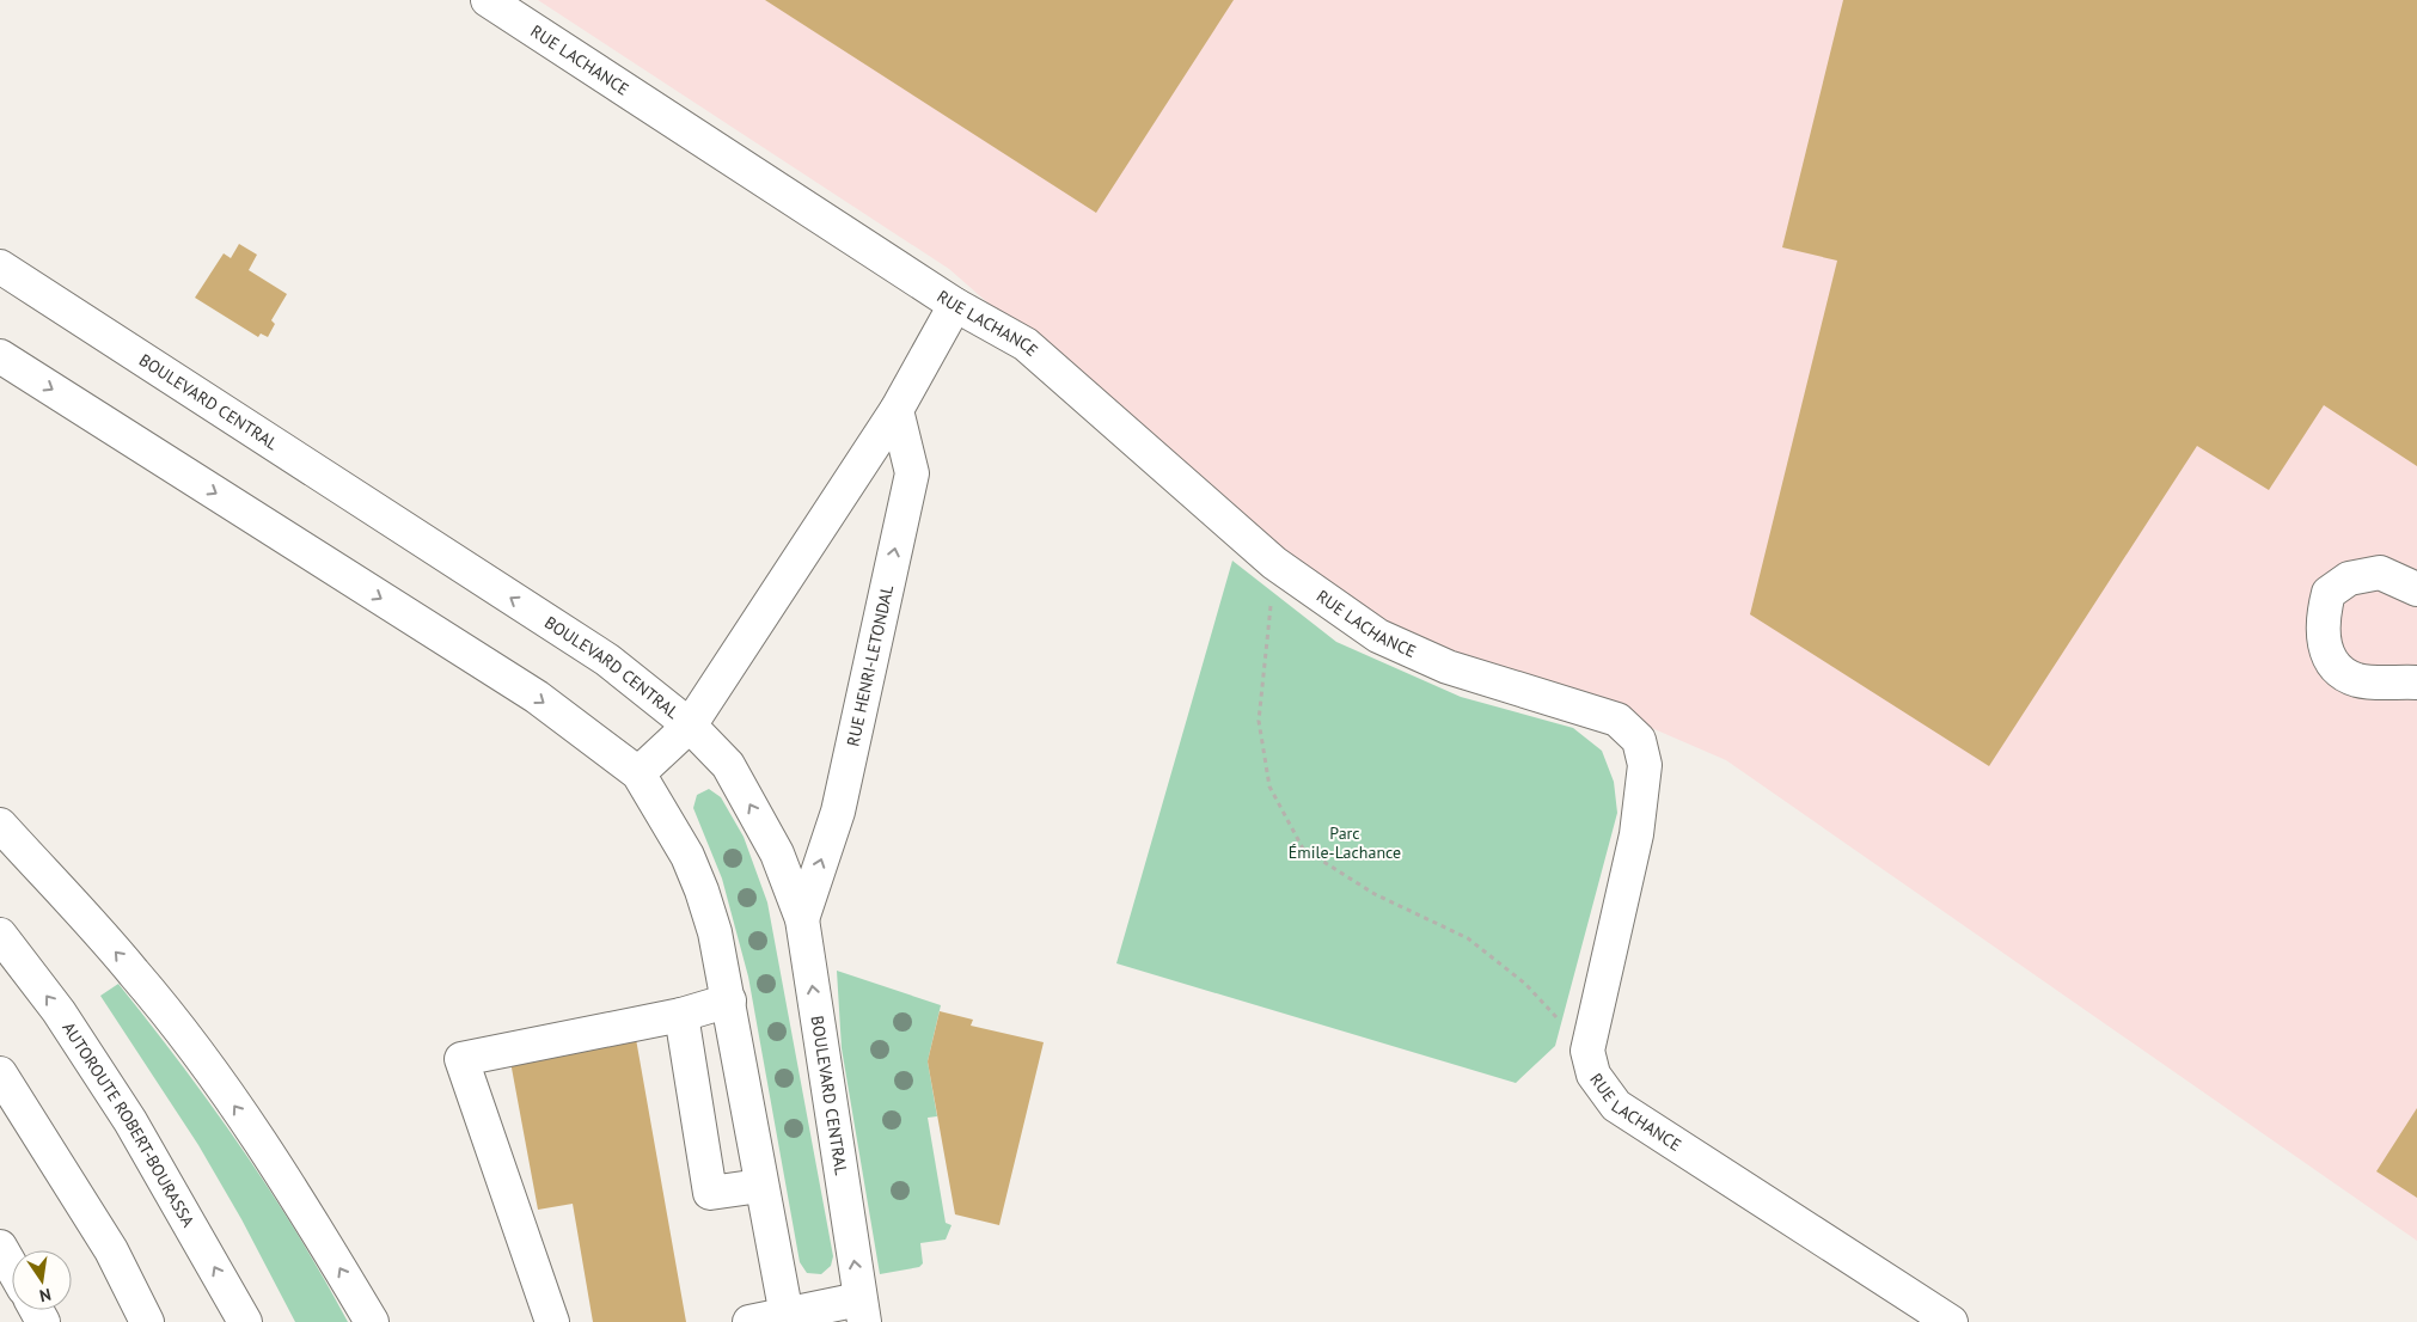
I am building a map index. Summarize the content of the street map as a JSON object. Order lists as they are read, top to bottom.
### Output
{
  "streets": {
    "main road": [
      "RUE LACHANCE",
      "BOULEVARD CENTRAL",
      "RUE HENRI-LETONDAL",
      "AUTOROUTE ROBERT-BOURASSA"
    ]
  },
  "crossings": [
    ["BOULEVARD CENTRAL", "RUE HENRI-LETONDAL"]
  ],
  "parks": ["Parc Émile-Lachance"],
  "north": "bottom"
}
